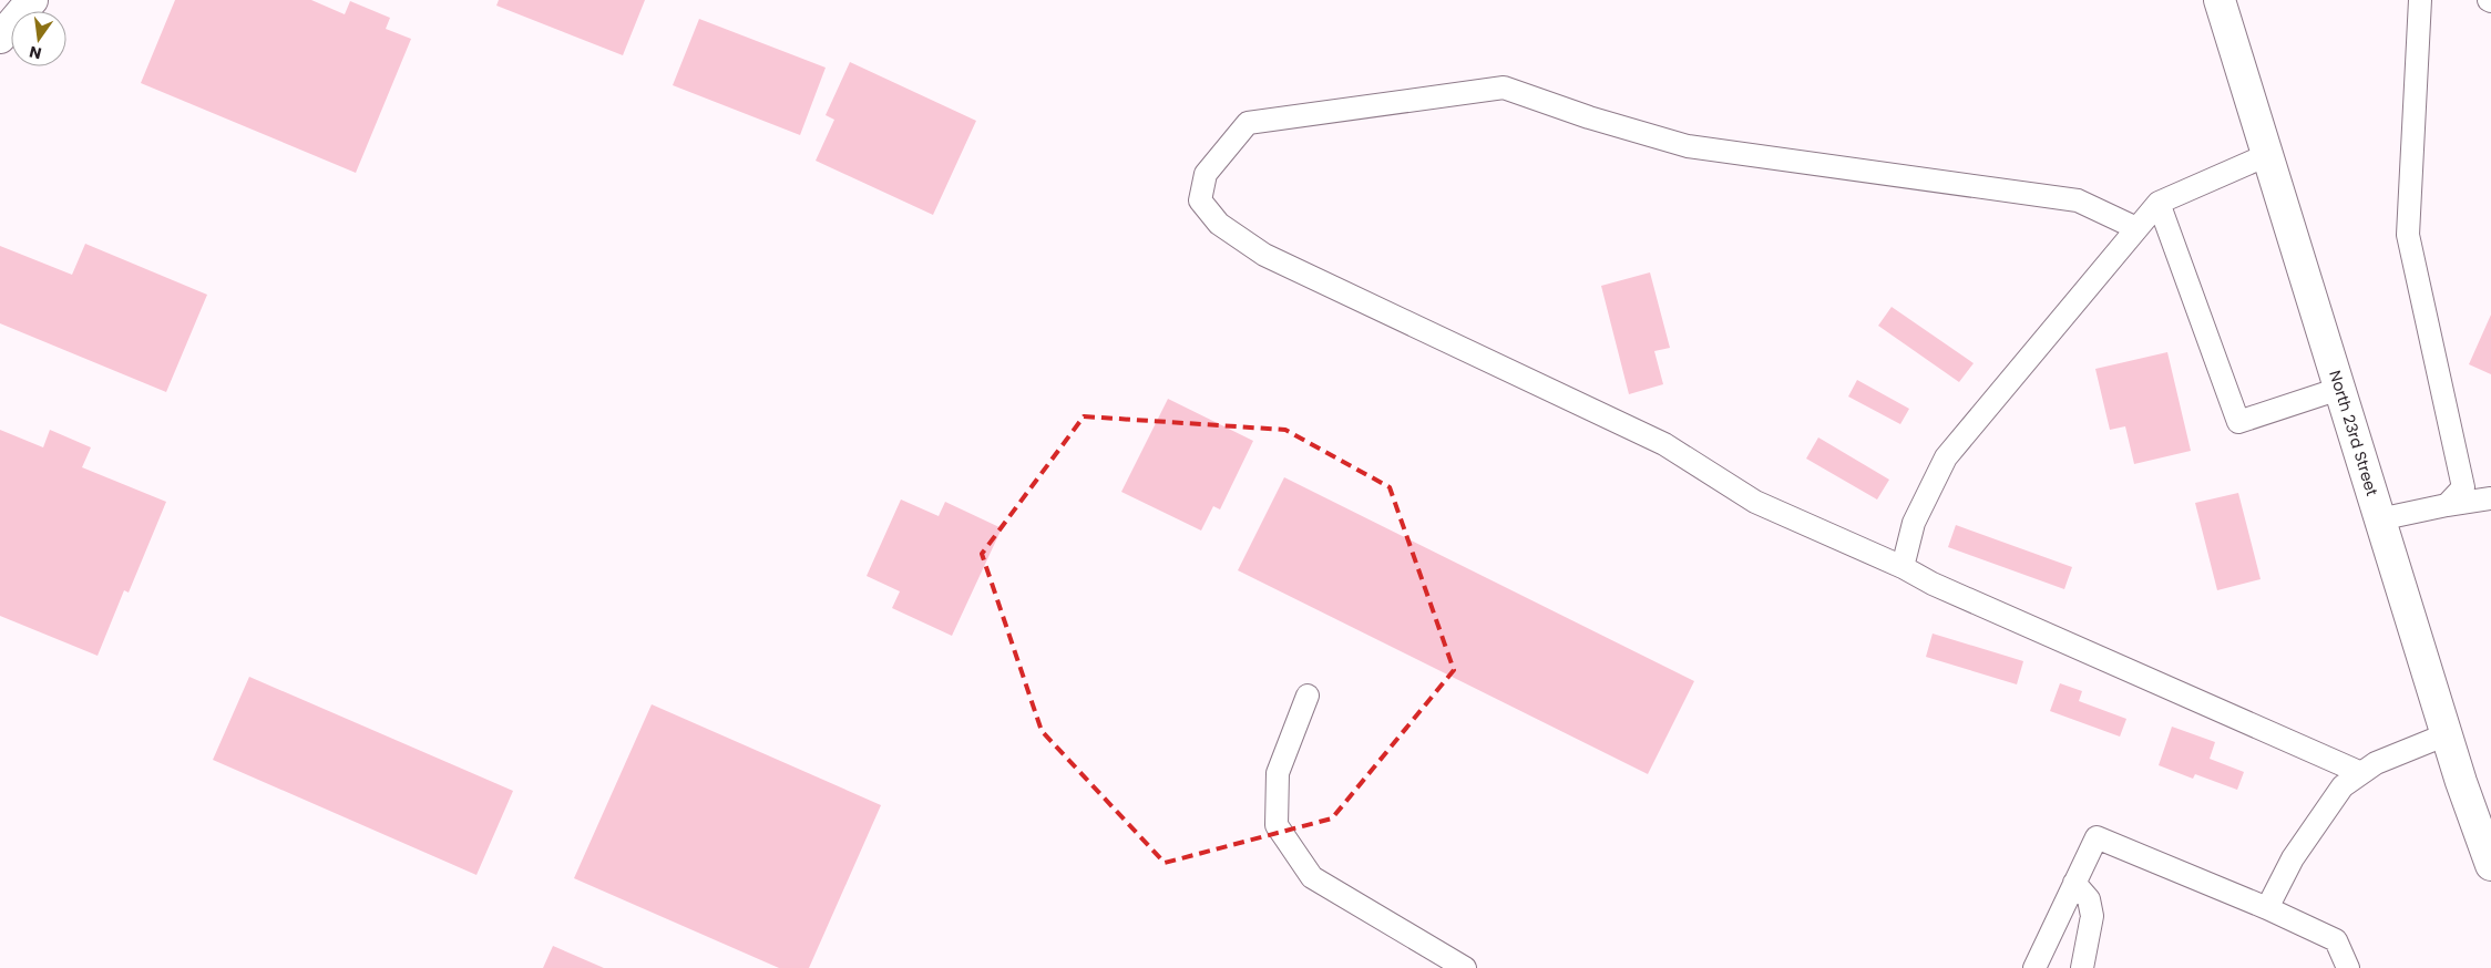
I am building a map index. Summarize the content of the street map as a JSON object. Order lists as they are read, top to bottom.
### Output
{
  "streets": {
    "main road": ["North 23rd Street"]
  },
  "north": "bottom"
}
